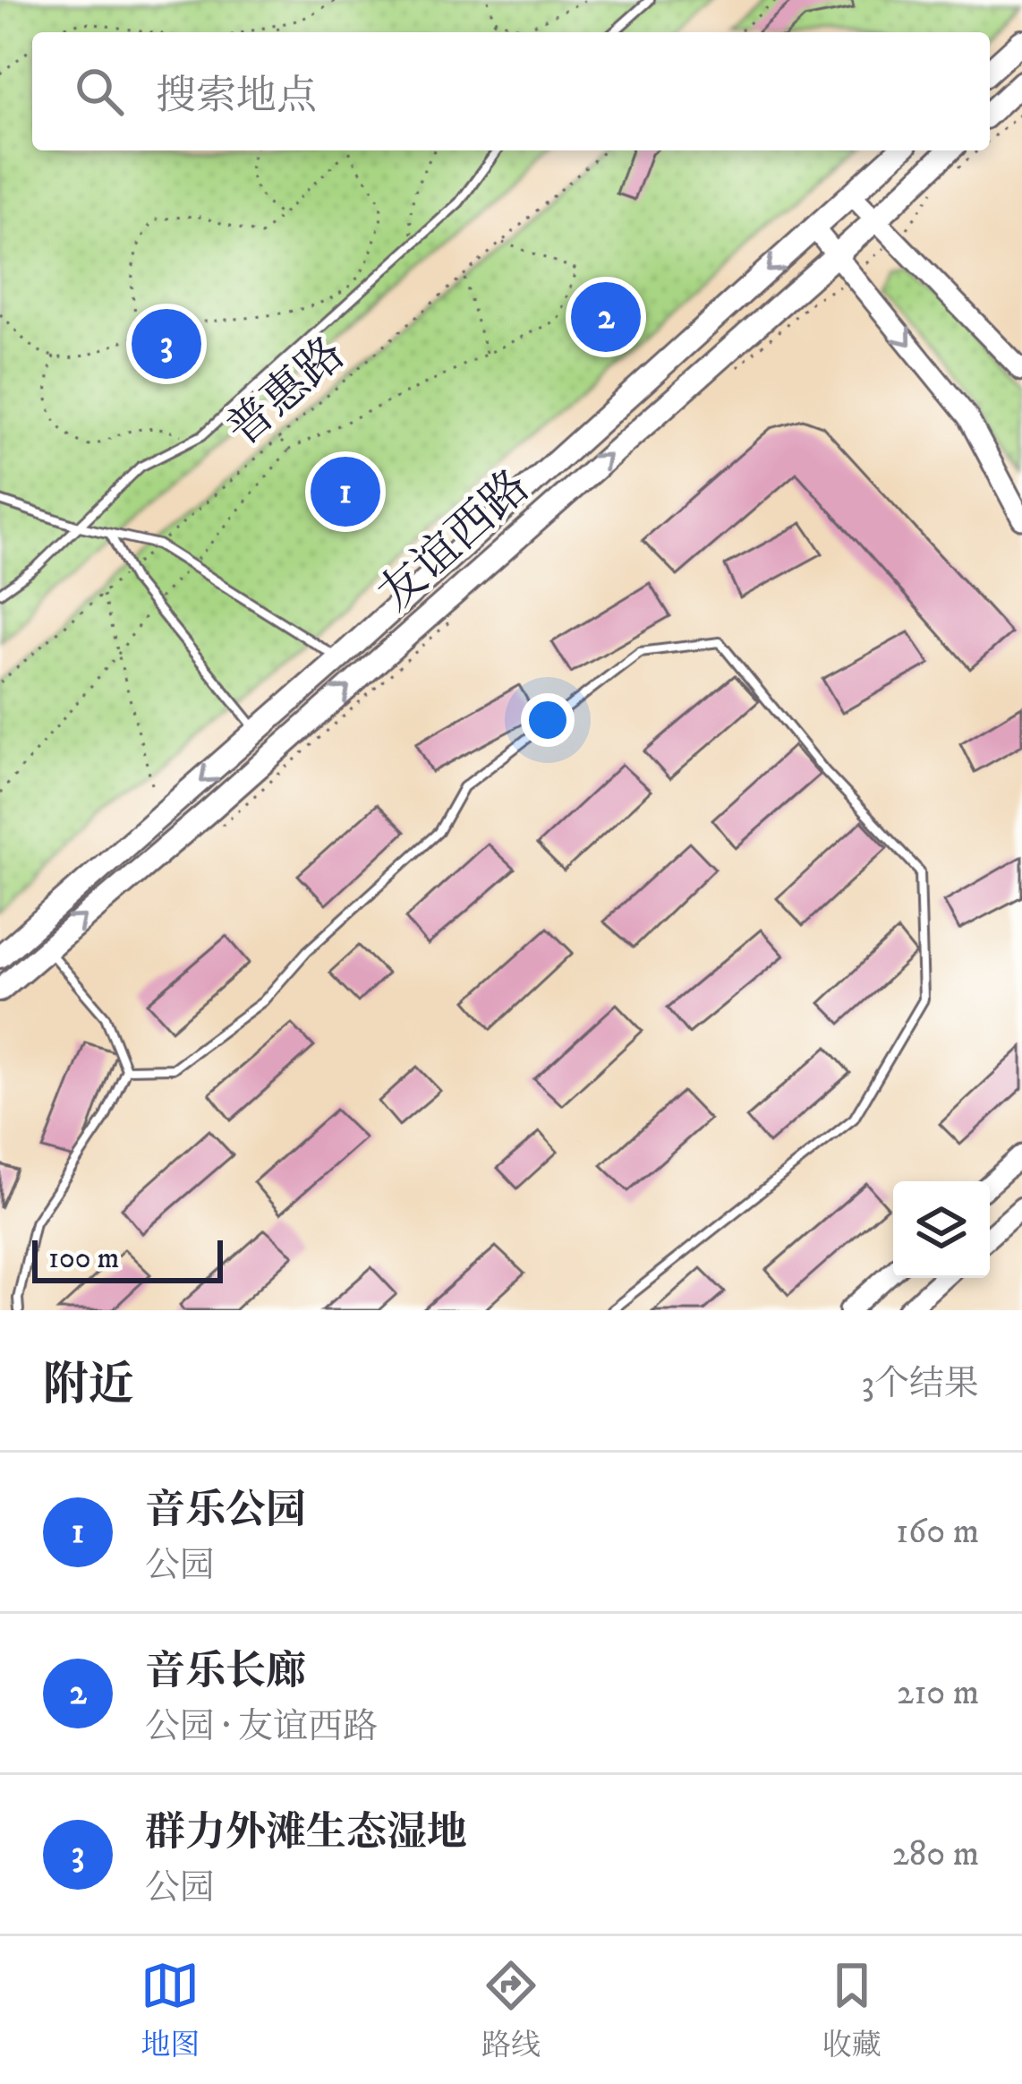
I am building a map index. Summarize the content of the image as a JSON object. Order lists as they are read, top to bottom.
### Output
{
  "streets": {
    "main road": ["友谊西路"],
    "path": ["普惠路"]
  },
  "scale_bar": "100 m",
  "page": {
    "search": "搜索地点",
    "pins": ["2", "3", "1"],
    "scale": "100 m",
    "heading": ["附近", "3个结果"],
    "list": [
      {
        "mark": "1",
        "name": "音乐公园",
        "note": "公园",
        "value": "160 m"
      },
      {
        "mark": "2",
        "name": "音乐长廊",
        "note": "公园 · 友谊西路",
        "value": "210 m"
      },
      {
        "mark": "3",
        "name": "群力外滩生态湿地",
        "note": "公园",
        "value": "280 m"
      }
    ],
    "nav": ["地图", "路线", "收藏"]
  }
}
